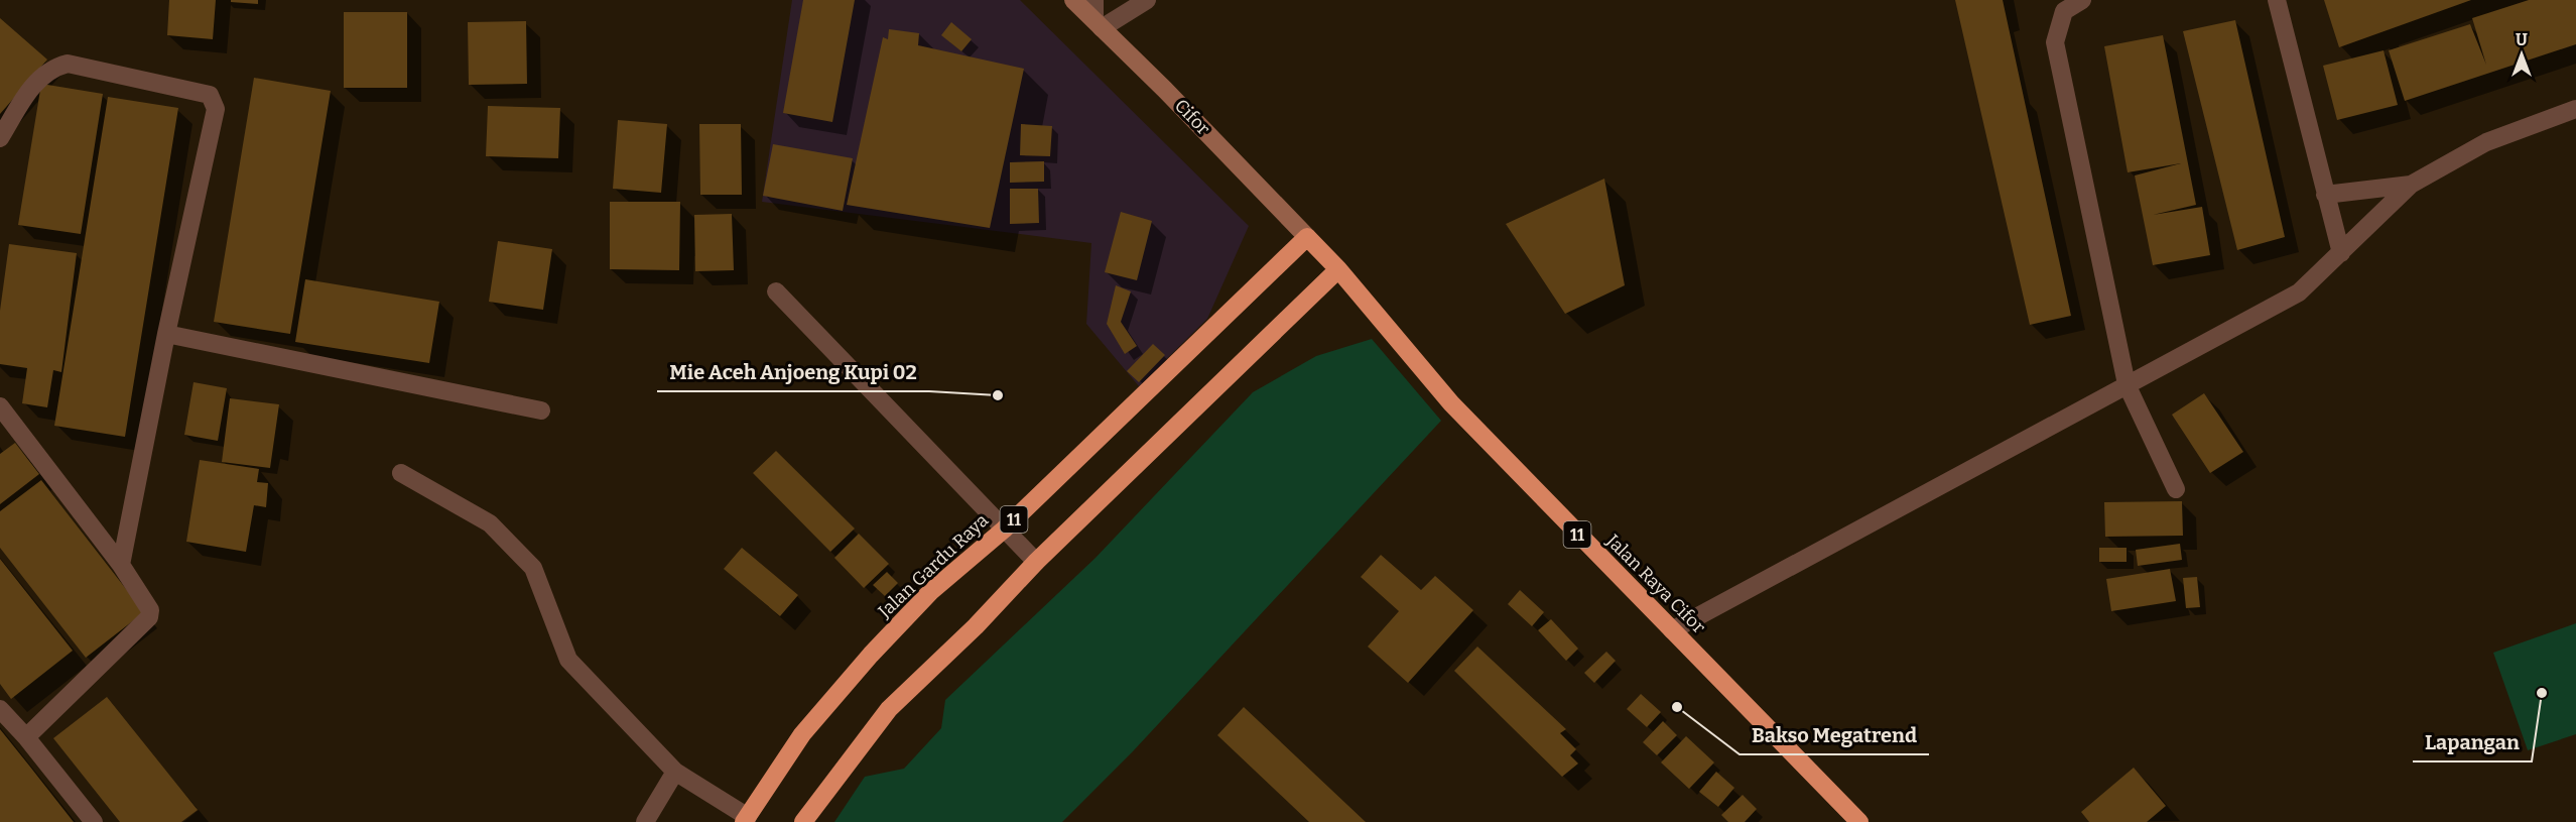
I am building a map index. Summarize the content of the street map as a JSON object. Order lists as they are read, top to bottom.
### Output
{
  "streets": {
    "highway": ["11", "Jalan Gardu Raya", "Jalan Raya Cifor"],
    "street": ["Cifor"]
  },
  "crossings": [
    ["Cifor", "Jalan Gardu Raya"],
    ["Cifor", "Jalan Raya Cifor"],
    ["11", "Jalan Raya Cifor"],
    ["Jalan Gardu Raya", "Jalan Raya Cifor"]
  ],
  "places": ["Mie Aceh Anjoeng Kupi 02", "Lapangan", "Bakso Megatrend"],
  "north": "top"
}
